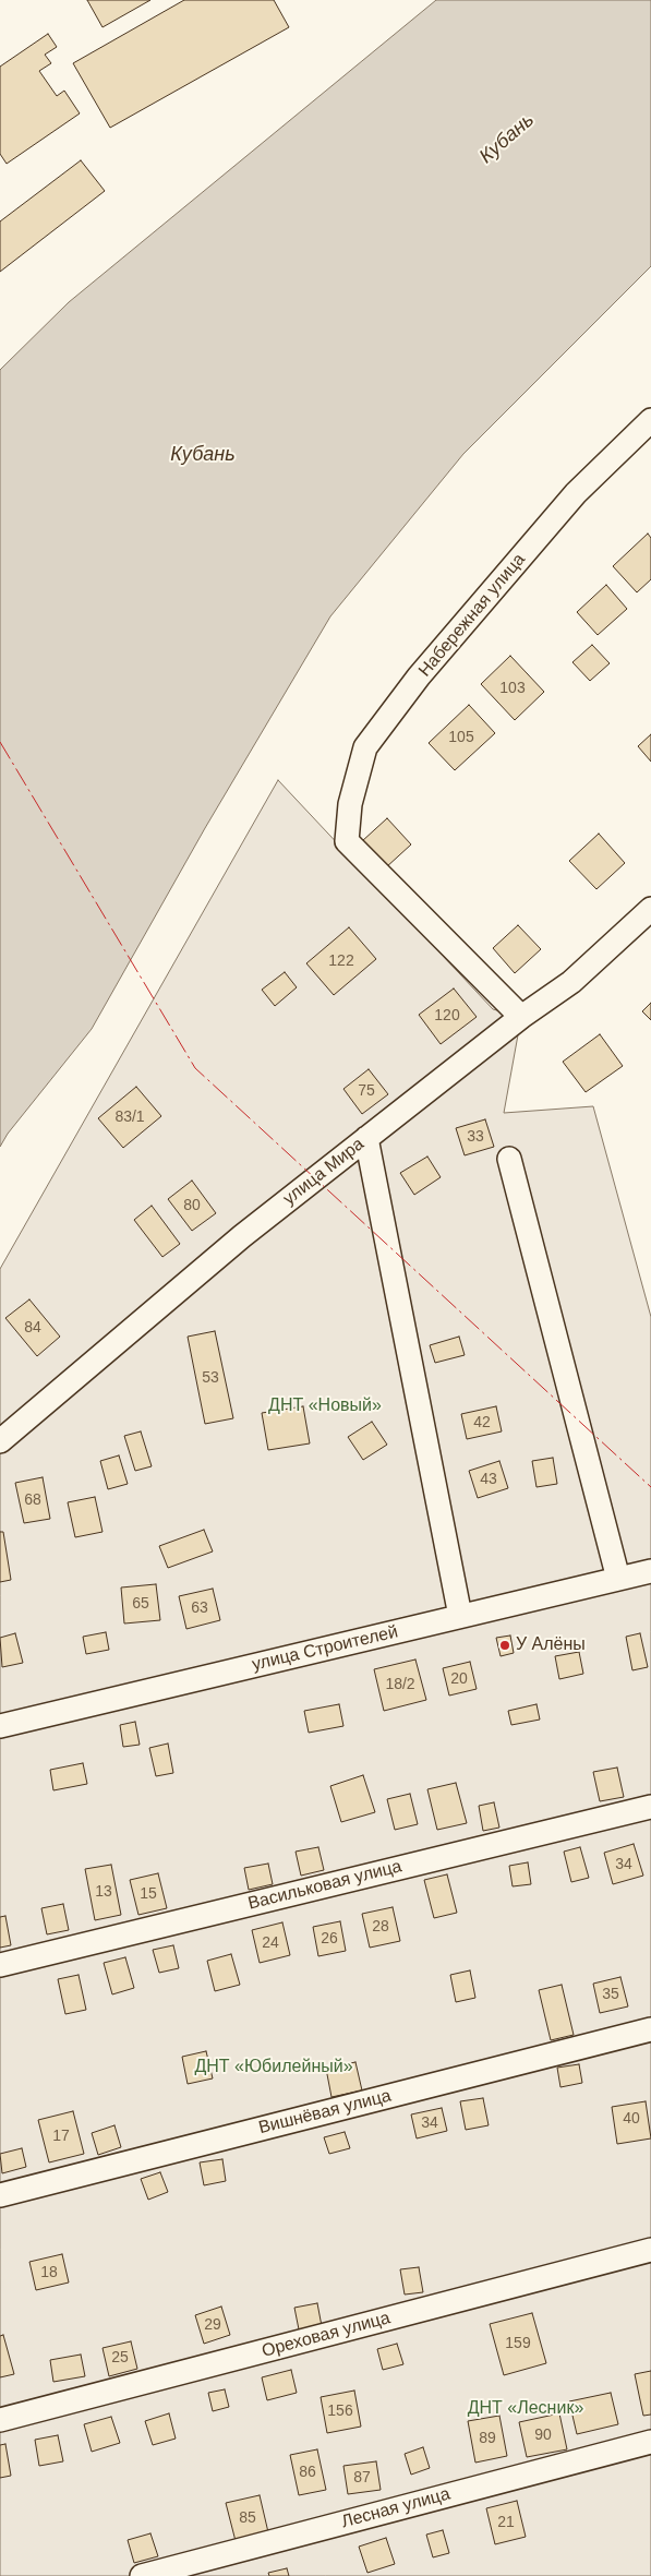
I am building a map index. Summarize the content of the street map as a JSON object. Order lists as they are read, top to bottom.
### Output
{
  "streets": {
    "street": [
      "Набережная улица",
      "улица Мира",
      "улица Строителей",
      "Васильковая улица",
      "Вишнёвая улица",
      "Ореховая улица",
      "Лесная улица"
    ]
  },
  "crossings": [
    ["Набережная улица", "улица Мира"]
  ],
  "water": ["Кубань"],
  "parks": ["ДНТ «Новый»", "ДНТ «Юбилейный»", "ДНТ «Лесник»"],
  "places": ["У Алёны"],
  "house_numbers": [
    "103",
    "105",
    "122",
    "120",
    "75",
    "83/1",
    "33",
    "80",
    "84",
    "53",
    "42",
    "43",
    "68",
    "65",
    "63",
    "20",
    "18/2",
    "34",
    "13",
    "15",
    "28",
    "26",
    "24",
    "35",
    "40",
    "34",
    "17",
    "18",
    "29",
    "159",
    "25",
    "156",
    "90",
    "89",
    "86",
    "87",
    "85",
    "21"
  ]
}
